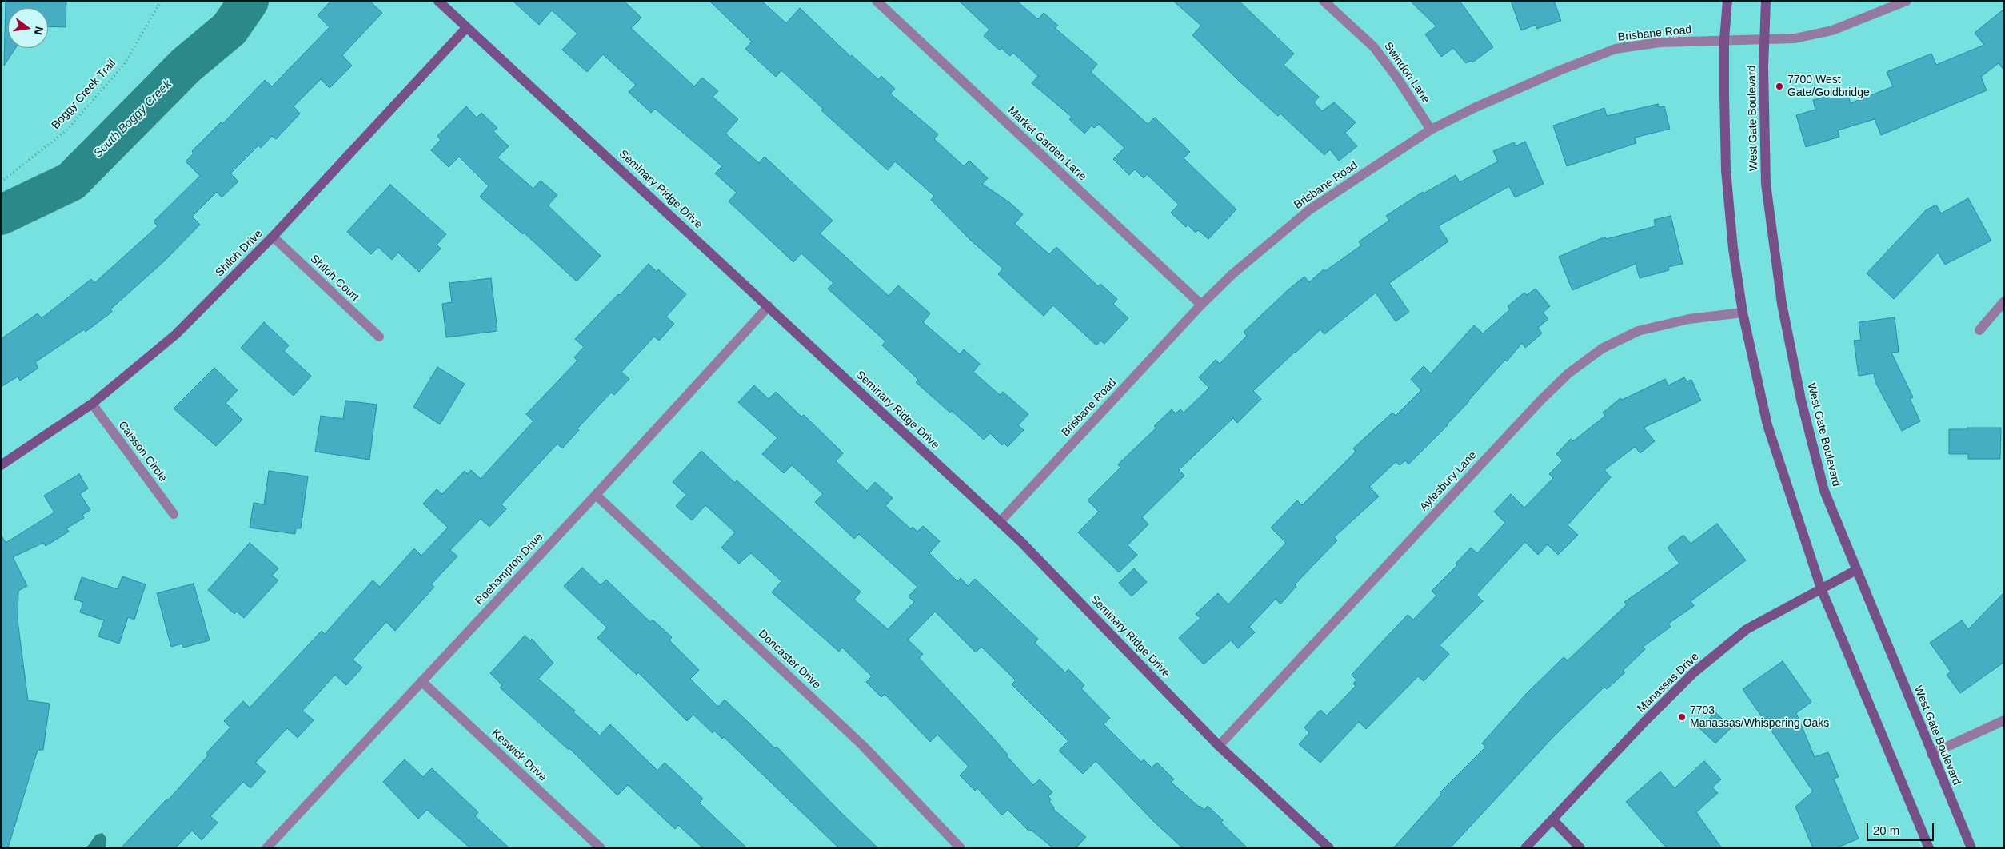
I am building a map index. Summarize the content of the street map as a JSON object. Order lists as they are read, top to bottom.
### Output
{
  "streets": {
    "street": [
      "Brisbane Road",
      "Swindon Lane",
      "West Gate Boulevard",
      "Market Garden Lane",
      "Seminary Ridge Drive",
      "Shiloh Drive",
      "Shiloh Court",
      "Caisson Circle",
      "Aylesbury Lane",
      "Roehampton Drive",
      "Doncaster Drive",
      "Manassas Drive",
      "Keswick Drive"
    ],
    "path": ["Boggy Creek Trail"]
  },
  "crossings": [
    ["Brisbane Road", "Swindon Lane"],
    ["Brisbane Road", "West Gate Boulevard"],
    ["Brisbane Road", "Market Garden Lane"],
    ["Brisbane Road", "Seminary Ridge Drive"],
    ["West Gate Boulevard", "Manassas Drive"],
    ["Seminary Ridge Drive", "Shiloh Drive"],
    ["Seminary Ridge Drive", "Aylesbury Lane"],
    ["Seminary Ridge Drive", "Roehampton Drive"],
    ["Shiloh Drive", "Shiloh Court"],
    ["Shiloh Drive", "Caisson Circle"],
    ["Roehampton Drive", "Doncaster Drive"],
    ["Roehampton Drive", "Keswick Drive"]
  ],
  "water": ["South Boggy Creek"],
  "places": ["7700 West Gate/Goldbridge", "7703 Manassas/Whispering Oaks"],
  "scale_bar": "20 m",
  "north": "right"
}
